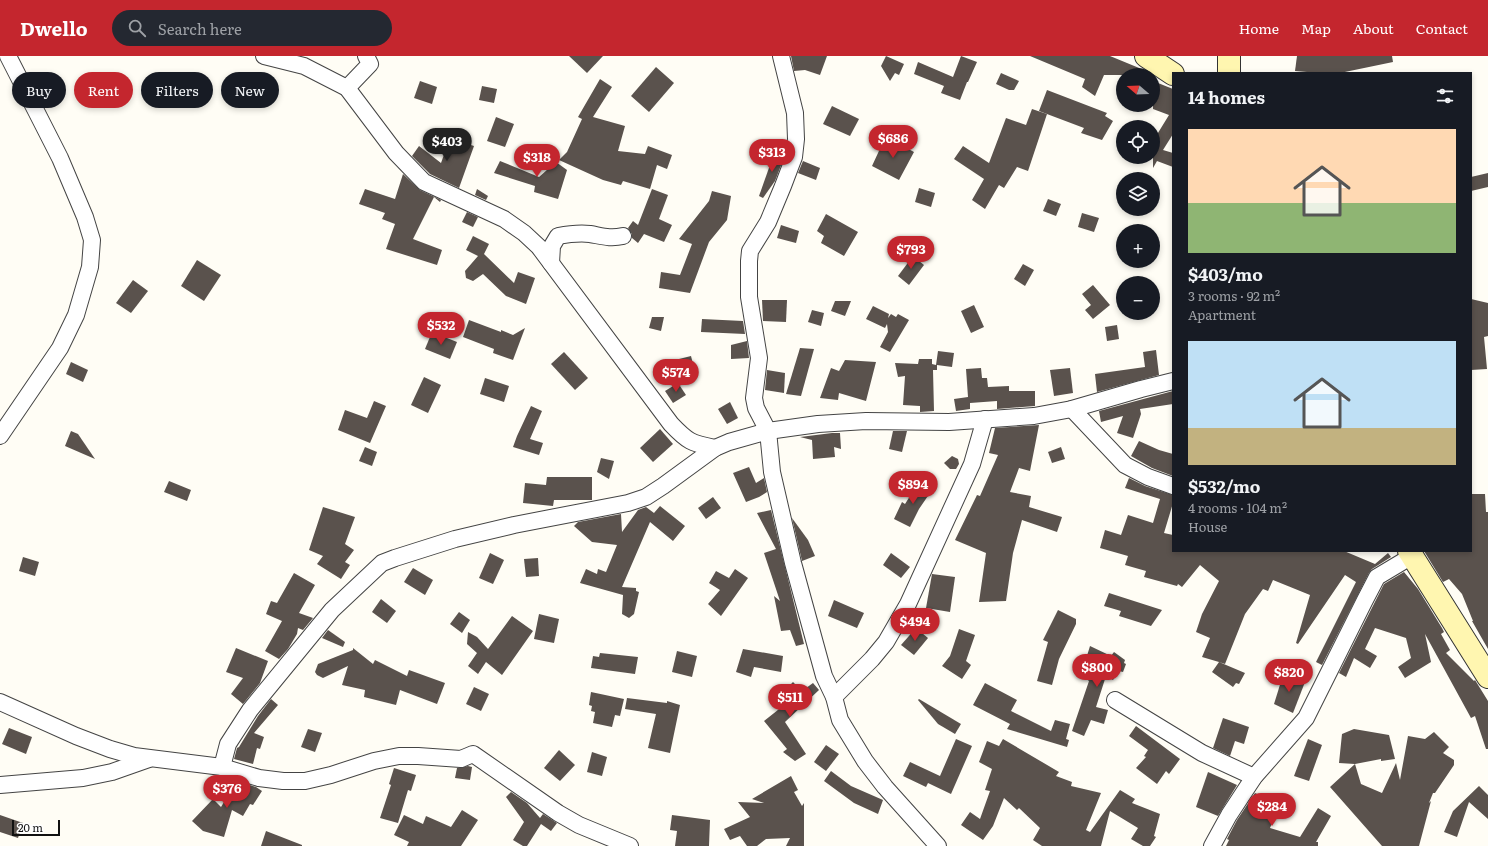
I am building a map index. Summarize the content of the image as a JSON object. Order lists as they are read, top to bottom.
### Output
{
  "scale_bar": "20 m",
  "north": "left",
  "page": {
    "header": "Dwello",
    "search": "Search here",
    "nav": [
      "Home",
      "Map",
      "About",
      "Contact"
    ],
    "map_buttons": ["+", "−"],
    "chip": [
      "Buy",
      "Rent",
      "Filters",
      "New"
    ],
    "heading": "14 homes",
    "list": [
      {
        "name": "$403/mo",
        "note": "3 rooms · 92 m² · Apartment"
      },
      {
        "name": "$532/mo",
        "note": "4 rooms · 104 m² · House"
      }
    ],
    "price": [
      "$686",
      "$403",
      "$313",
      "$318",
      "$793",
      "$532",
      "$574",
      "$894",
      "$494",
      "$800",
      "$820",
      "$511",
      "$376",
      "$284"
    ],
    "scale": "20 m"
  }
}
